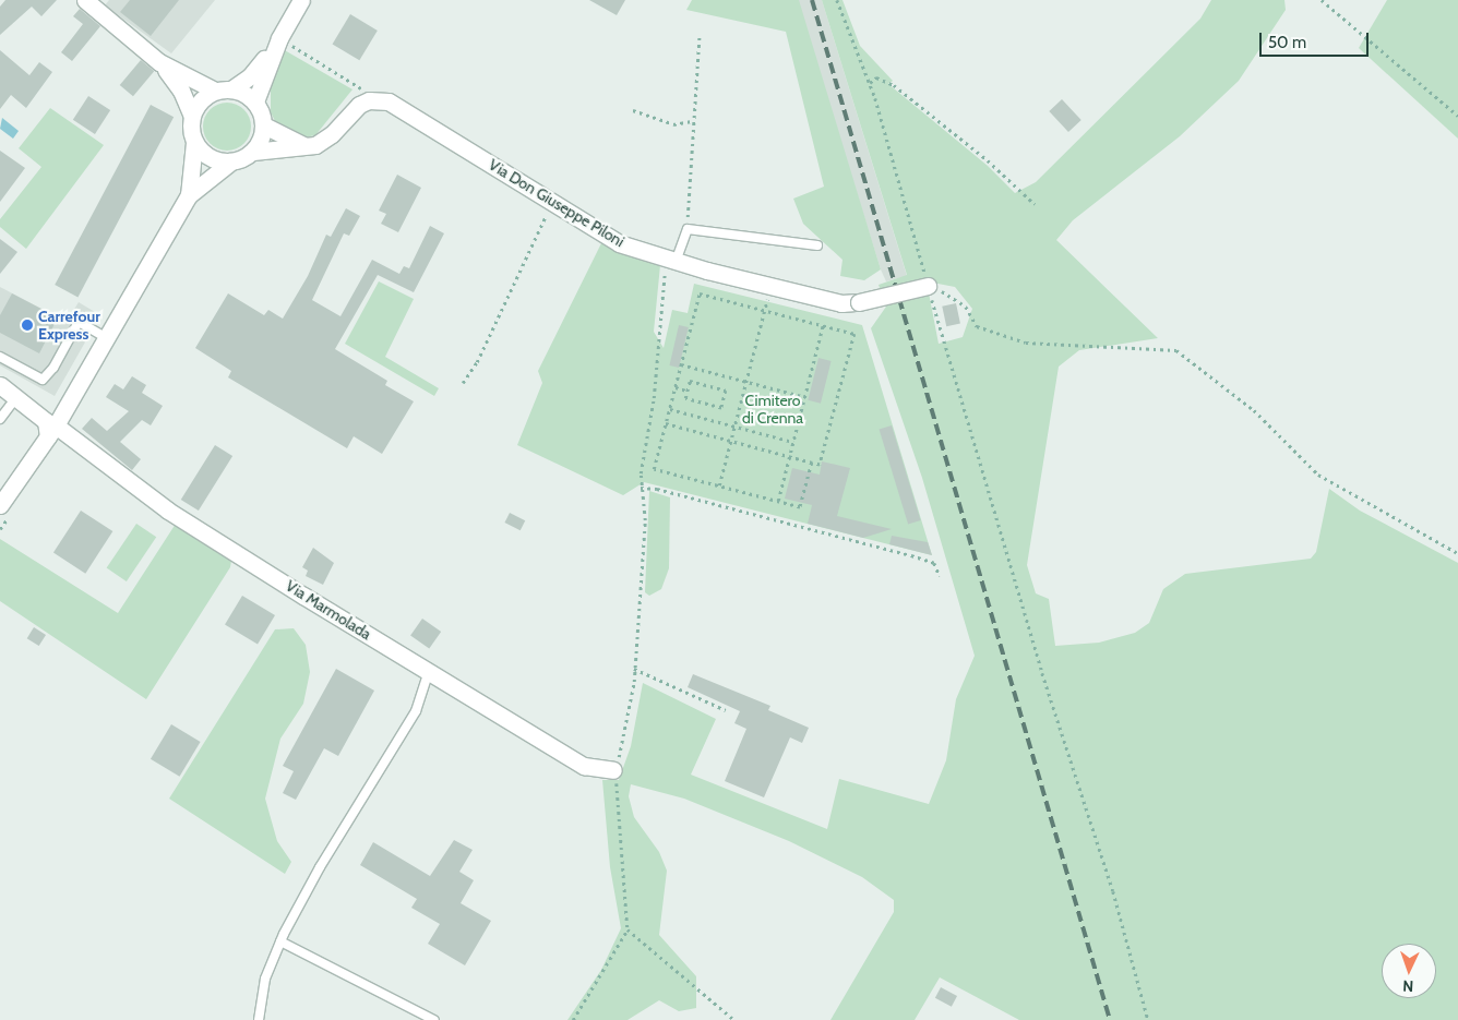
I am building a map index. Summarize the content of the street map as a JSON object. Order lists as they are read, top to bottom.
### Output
{
  "streets": {
    "street": ["Via Don Giuseppe Piloni", "Via Marmolada"]
  },
  "parks": ["Cimitero di Crenna"],
  "places": ["Carrefour Express"],
  "scale_bar": "50 m",
  "north": "bottom"
}
